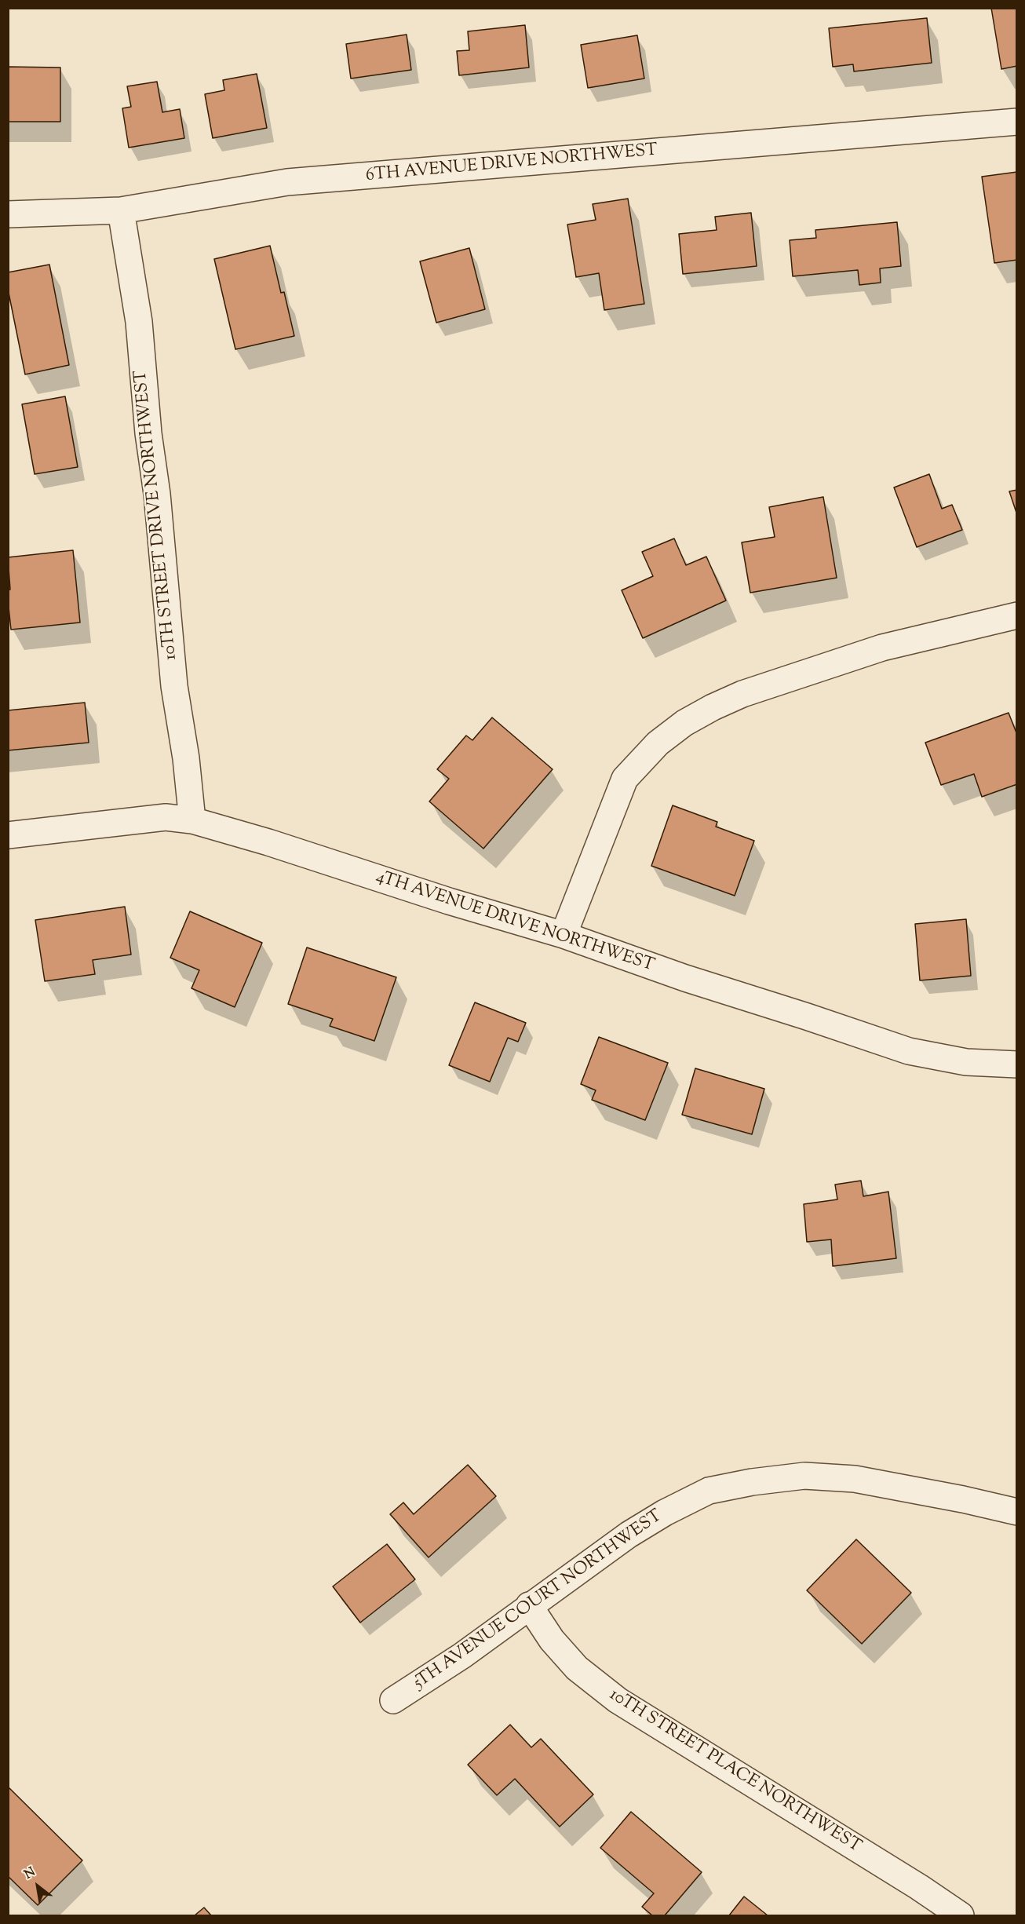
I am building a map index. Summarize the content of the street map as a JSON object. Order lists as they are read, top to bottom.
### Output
{
  "streets": {
    "street": [
      "6TH AVENUE DRIVE NORTHWEST",
      "10TH STREET DRIVE NORTHWEST",
      "4TH AVENUE DRIVE NORTHWEST",
      "5TH AVENUE COURT NORTHWEST",
      "10TH STREET PLACE NORTHWEST"
    ]
  },
  "crossings": [
    ["6TH AVENUE DRIVE NORTHWEST", "10TH STREET DRIVE NORTHWEST"],
    ["10TH STREET DRIVE NORTHWEST", "4TH AVENUE DRIVE NORTHWEST"],
    ["5TH AVENUE COURT NORTHWEST", "10TH STREET PLACE NORTHWEST"]
  ],
  "north": "top left"
}
